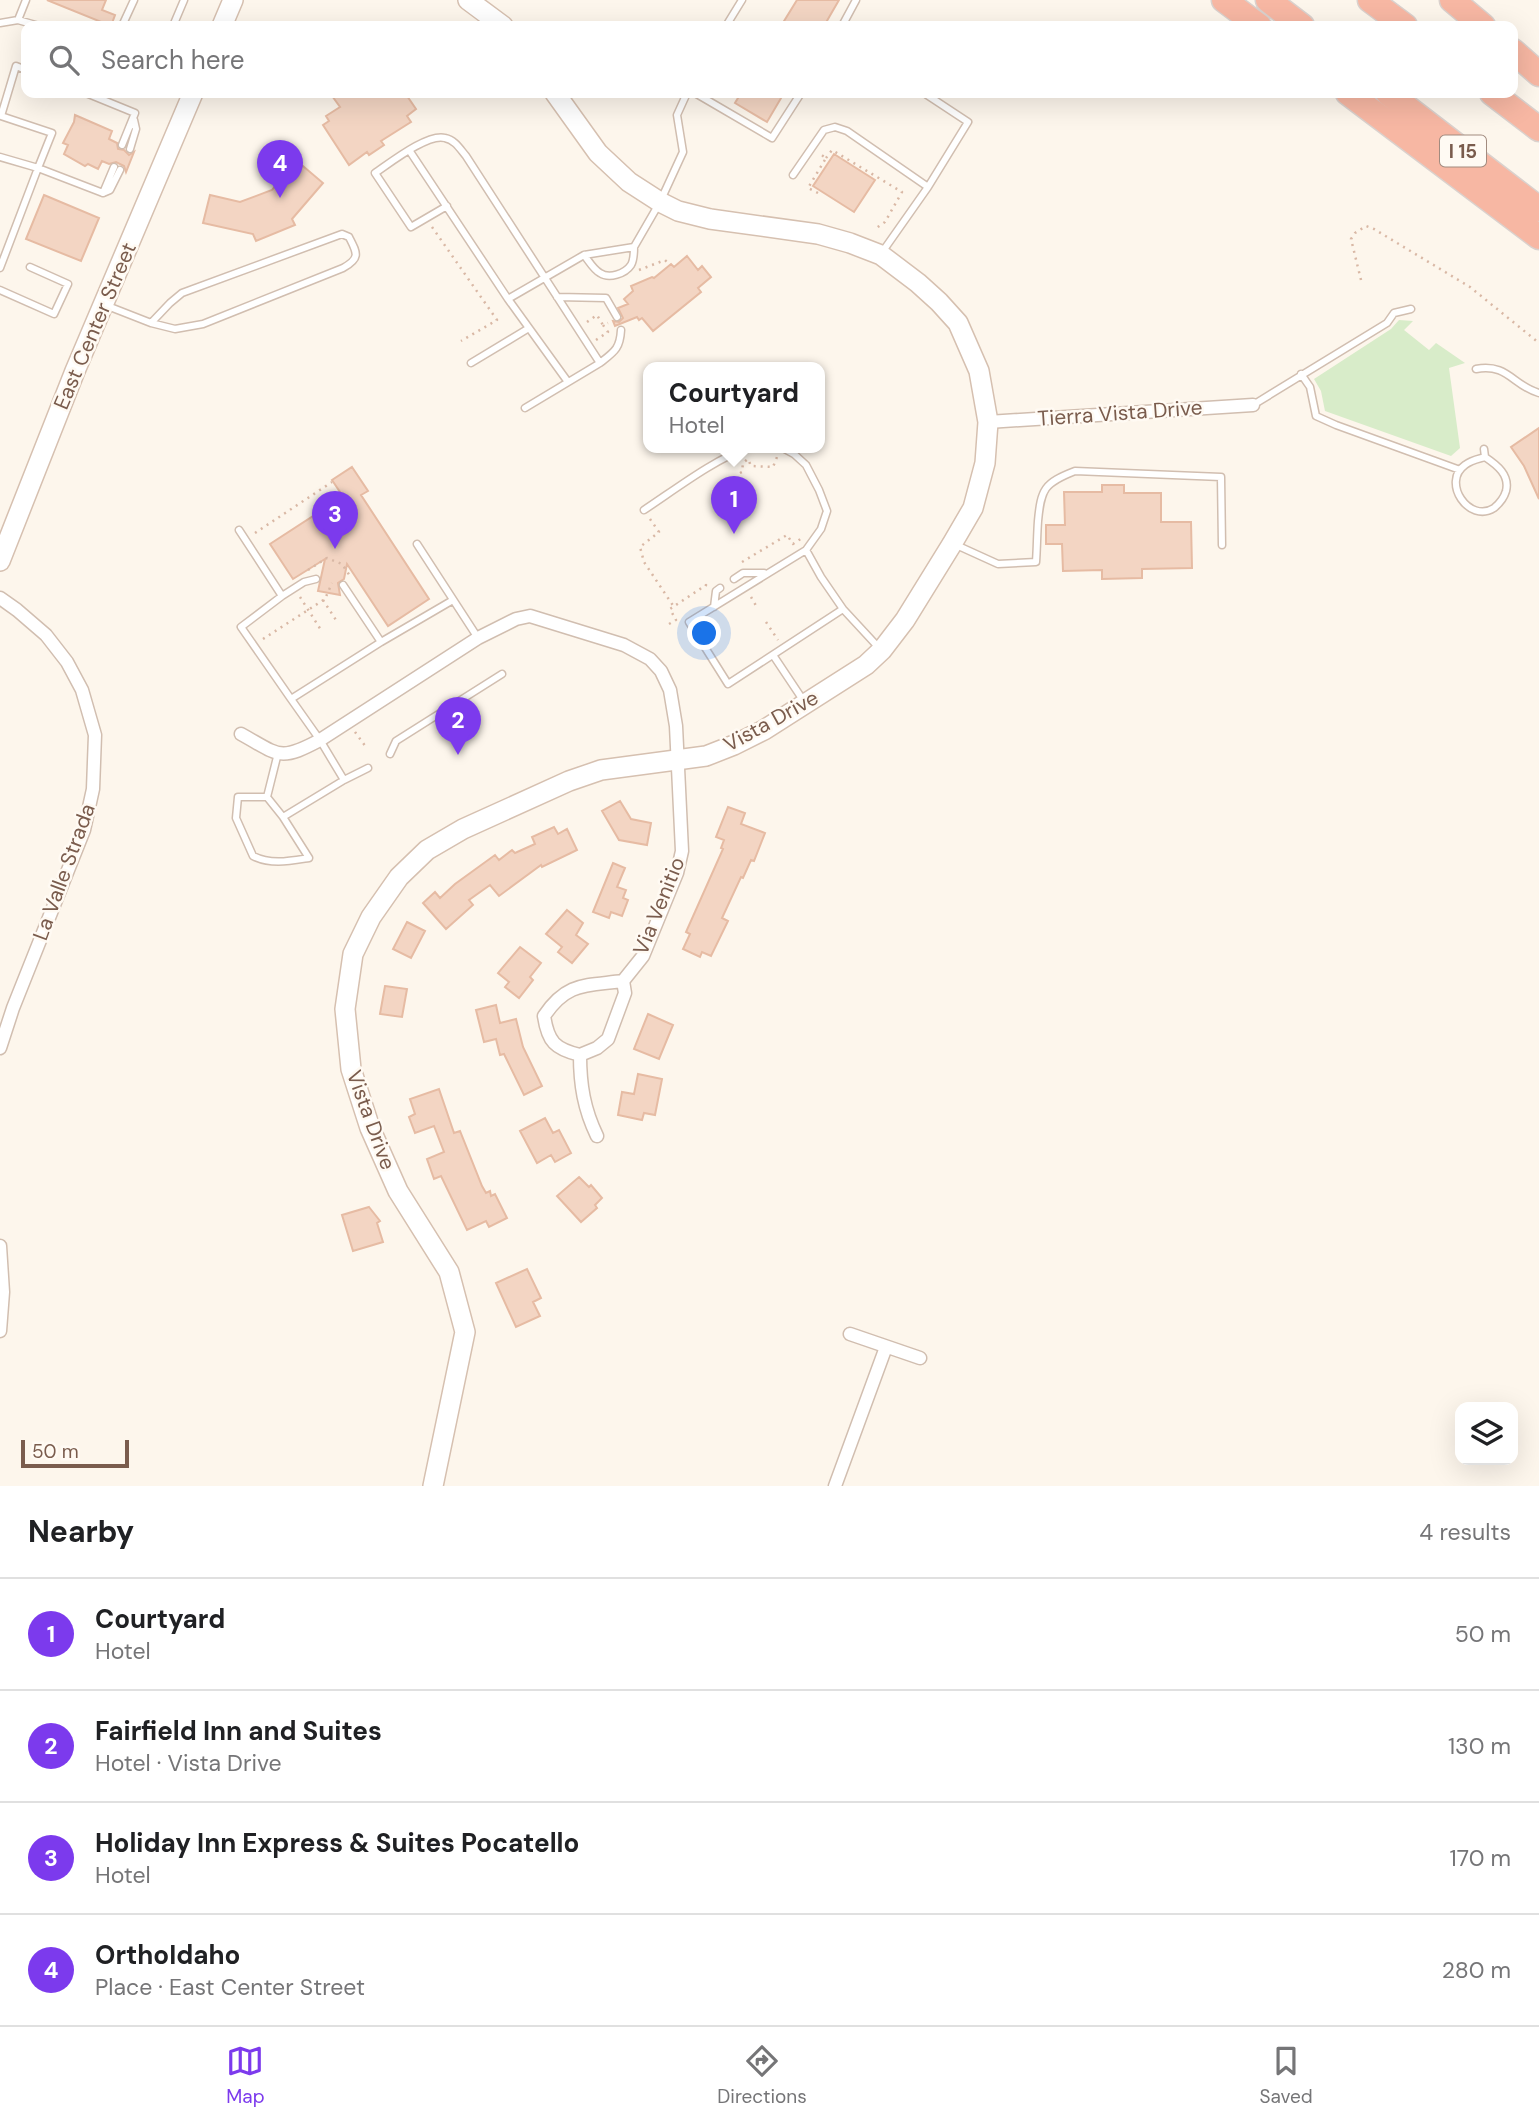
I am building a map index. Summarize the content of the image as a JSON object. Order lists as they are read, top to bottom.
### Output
{
  "streets": {
    "highway": ["I 15"],
    "street": [
      "East Center Street",
      "Tierra Vista Drive",
      "Vista Drive",
      "La Valle Strada",
      "Via Venitio"
    ]
  },
  "crossings": [
    ["Tierra Vista Drive", "Vista Drive"],
    ["Vista Drive", "Via Venitio"]
  ],
  "scale_bar": "50 m",
  "page": {
    "search": "Search here",
    "pins": [
      "4",
      "1",
      "3",
      "2"
    ],
    "popup": ["Courtyard", "Hotel"],
    "scale": "50 m",
    "heading": ["Nearby", "4 results"],
    "list": [
      {
        "mark": "1",
        "name": "Courtyard",
        "note": "Hotel",
        "value": "50 m"
      },
      {
        "mark": "2",
        "name": "Fairfield Inn and Suites",
        "note": "Hotel · Vista Drive",
        "value": "130 m"
      },
      {
        "mark": "3",
        "name": "Holiday Inn Express & Suites Pocatello",
        "note": "Hotel",
        "value": "170 m"
      },
      {
        "mark": "4",
        "name": "OrthoIdaho",
        "note": "Place · East Center Street",
        "value": "280 m"
      }
    ],
    "nav": ["Map", "Directions", "Saved"]
  }
}
